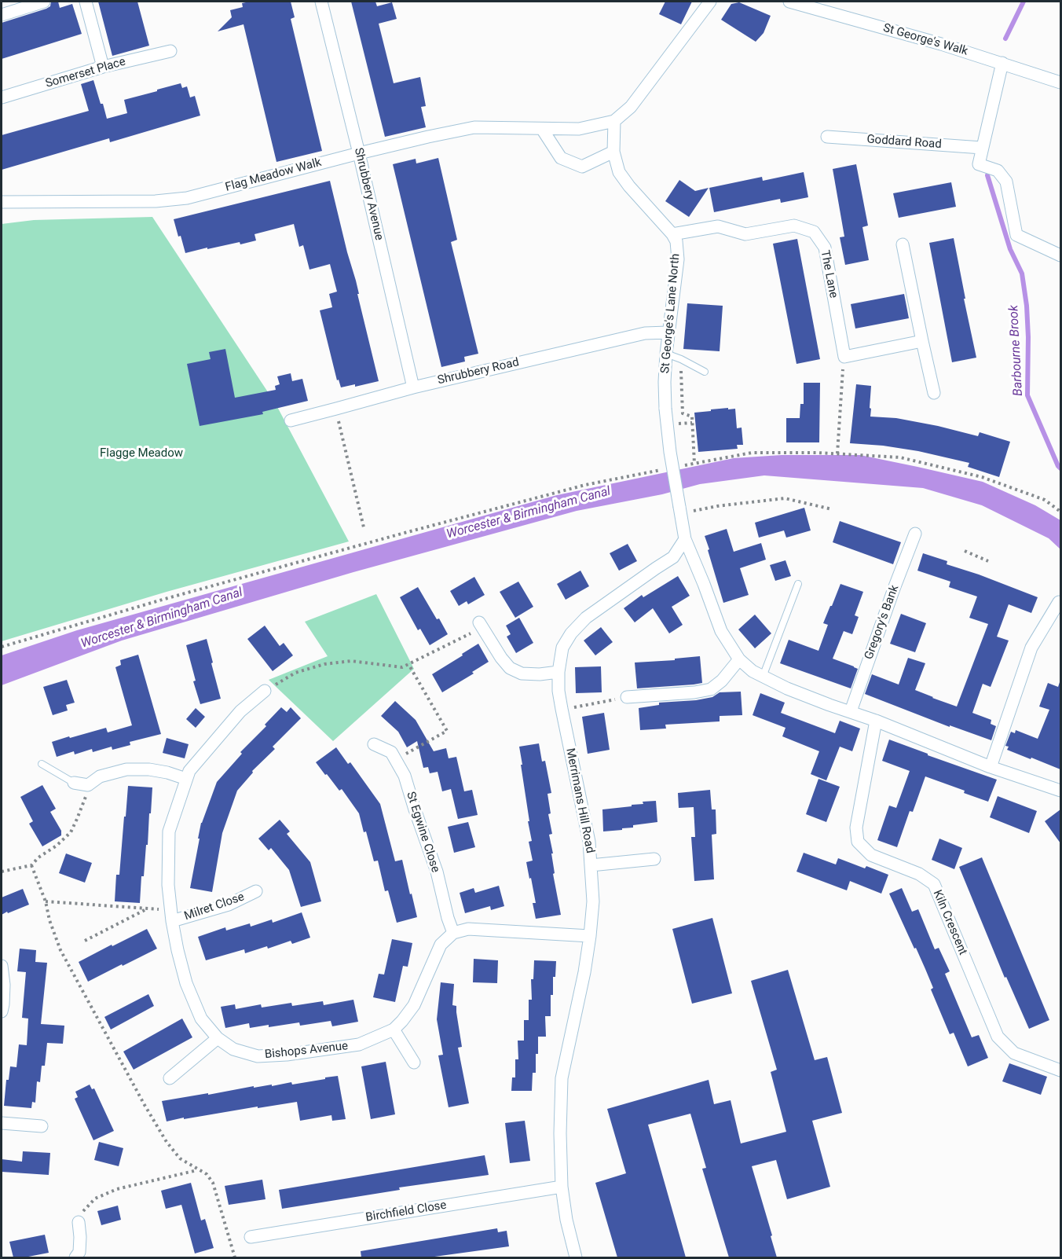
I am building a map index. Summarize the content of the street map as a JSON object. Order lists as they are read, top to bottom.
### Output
{
  "streets": {
    "street": [
      "St George's Walk",
      "Somerset Place",
      "Goddard Road",
      "Flag Meadow Walk",
      "Shrubbery Avenue",
      "The Lane",
      "St George's Lane North",
      "Shrubbery Road",
      "Gregory's Bank",
      "Merrimans Hill Road",
      "St Egwine Close",
      "Milret Close",
      "Kiln Crescent",
      "Bishops Avenue",
      "Birchfield Close"
    ]
  },
  "crossings": [
    ["Flag Meadow Walk", "Shrubbery Avenue"],
    ["Flag Meadow Walk", "St George's Lane North"],
    ["Shrubbery Avenue", "Shrubbery Road"],
    ["The Lane", "St George's Lane North"],
    ["St George's Lane North", "Shrubbery Road"],
    ["St George's Lane North", "Merrimans Hill Road"],
    ["Merrimans Hill Road", "Birchfield Close"],
    ["St Egwine Close", "Bishops Avenue"],
    ["Milret Close", "Bishops Avenue"]
  ],
  "water": ["Barbourne Brook", "Worcester & Birmingham Canal"],
  "parks": ["Flagge Meadow"]
}
